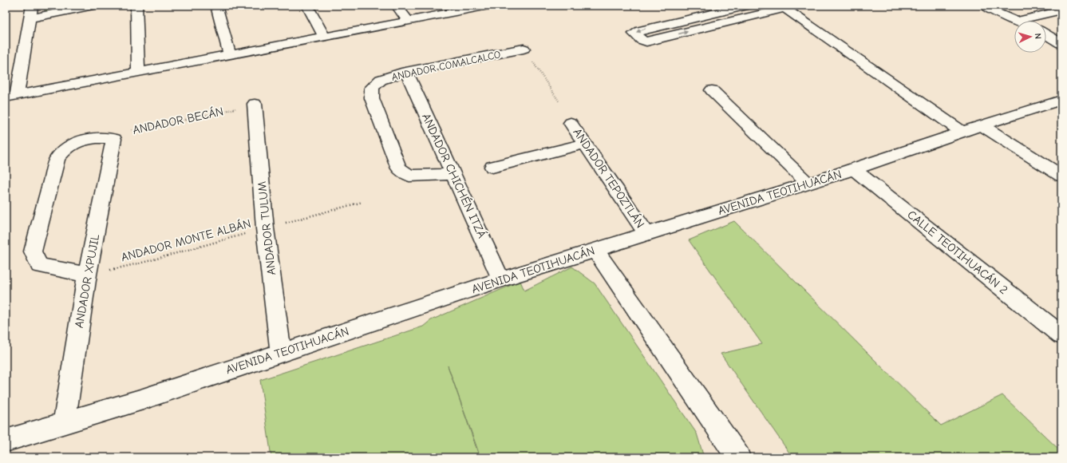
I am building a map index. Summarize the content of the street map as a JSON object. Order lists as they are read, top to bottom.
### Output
{
  "streets": {
    "street": [
      "ANDADOR COMALCALCO",
      "ANDADOR CHICHÉN ITZÁ",
      "ANDADOR TEPOZTLÁN",
      "AVENIDA TEOTIHUACÁN",
      "ANDADOR TULUM",
      "CALLE TEOTIHUACÁN 2",
      "ANDADOR XPUJIL"
    ],
    "path": ["ANDADOR BECÁN", "ANDADOR MONTE ALBÁN"]
  },
  "crossings": [
    ["ANDADOR COMALCALCO", "ANDADOR CHICHÉN ITZÁ"],
    ["ANDADOR BECÁN", "ANDADOR TULUM"],
    ["ANDADOR BECÁN", "ANDADOR XPUJIL"],
    ["ANDADOR CHICHÉN ITZÁ", "AVENIDA TEOTIHUACÁN"],
    ["ANDADOR TEPOZTLÁN", "AVENIDA TEOTIHUACÁN"],
    ["AVENIDA TEOTIHUACÁN", "ANDADOR TULUM"],
    ["AVENIDA TEOTIHUACÁN", "CALLE TEOTIHUACÁN 2"],
    ["AVENIDA TEOTIHUACÁN", "ANDADOR XPUJIL"],
    ["ANDADOR TULUM", "ANDADOR MONTE ALBÁN"],
    ["ANDADOR MONTE ALBÁN", "ANDADOR XPUJIL"]
  ],
  "north": "right"
}
